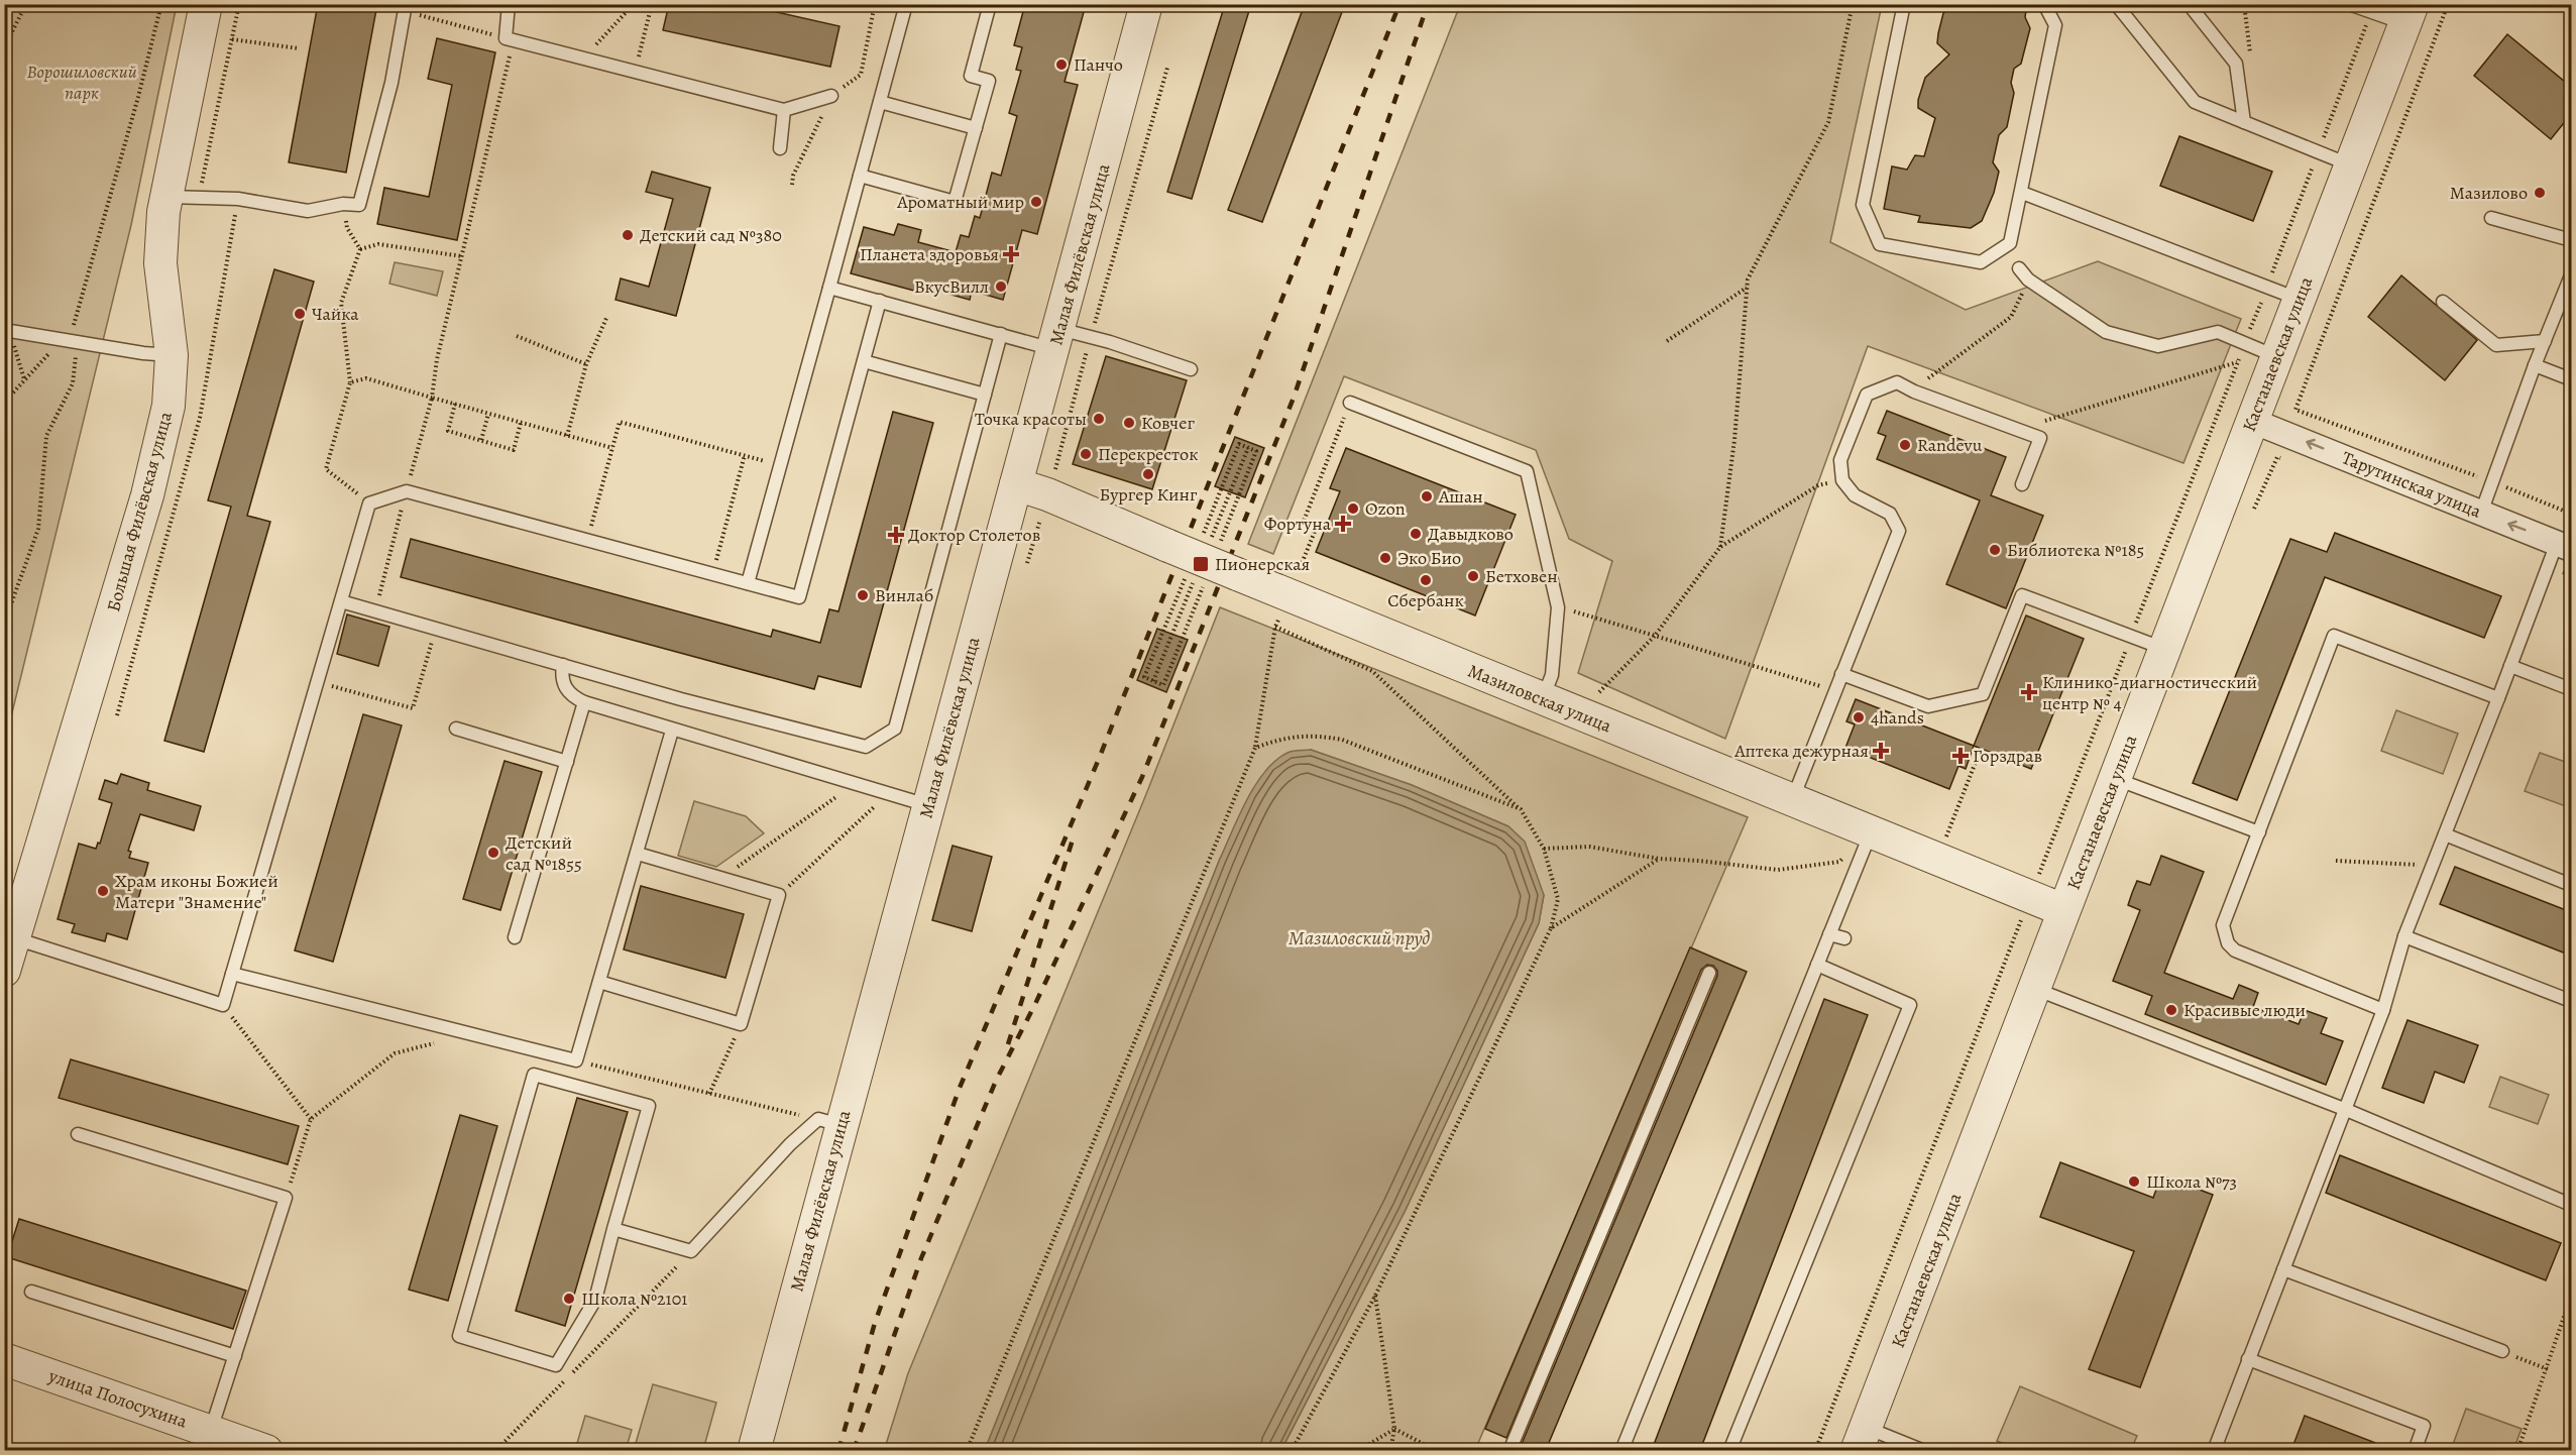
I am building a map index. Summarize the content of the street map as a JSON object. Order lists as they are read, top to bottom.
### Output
{
  "streets": {
    "street": [
      "Малая Филёвская улица",
      "Кастанаевская улица",
      "Тарутинская улица",
      "Большая Филёвская улица",
      "Мазиловская улица",
      "улица Полосухина"
    ]
  },
  "crossings": [
    ["Малая Филёвская улица", "Мазиловская улица"],
    ["Кастанаевская улица", "Тарутинская улица"],
    ["Кастанаевская улица", "Мазиловская улица"]
  ],
  "one_way": ["Тарутинская улица"],
  "water": ["Мазиловский пруд"],
  "parks": ["Ворошиловский парк"],
  "places": {
    "other": [
      "Панчо",
      "Мазилово",
      "Ароматный мир",
      "Детский сад №380",
      "ВкусВилл",
      "Чайка",
      "Точка красоты",
      "Ковчег",
      "Randevu",
      "Перекресток",
      "Бургер Кинг",
      "Ашан",
      "Ozon",
      "Давыдково",
      "Библиотека №185",
      "Эко Био",
      "Бетховен",
      "Сбербанк",
      "Винлаб",
      "4hands",
      "Детский сад №1855",
      "Храм иконы Божией Матери \"Знамение\"",
      "Красивые люди",
      "Школа №73",
      "Школа №2101"
    ],
    "health": [
      "Планета здоровья",
      "Фортуна",
      "Доктор Столетов",
      "Клинико-диагностический центр № 4",
      "Аптека дежурная",
      "Горздрав"
    ],
    "transit": ["Пионерская"]
  }
}
